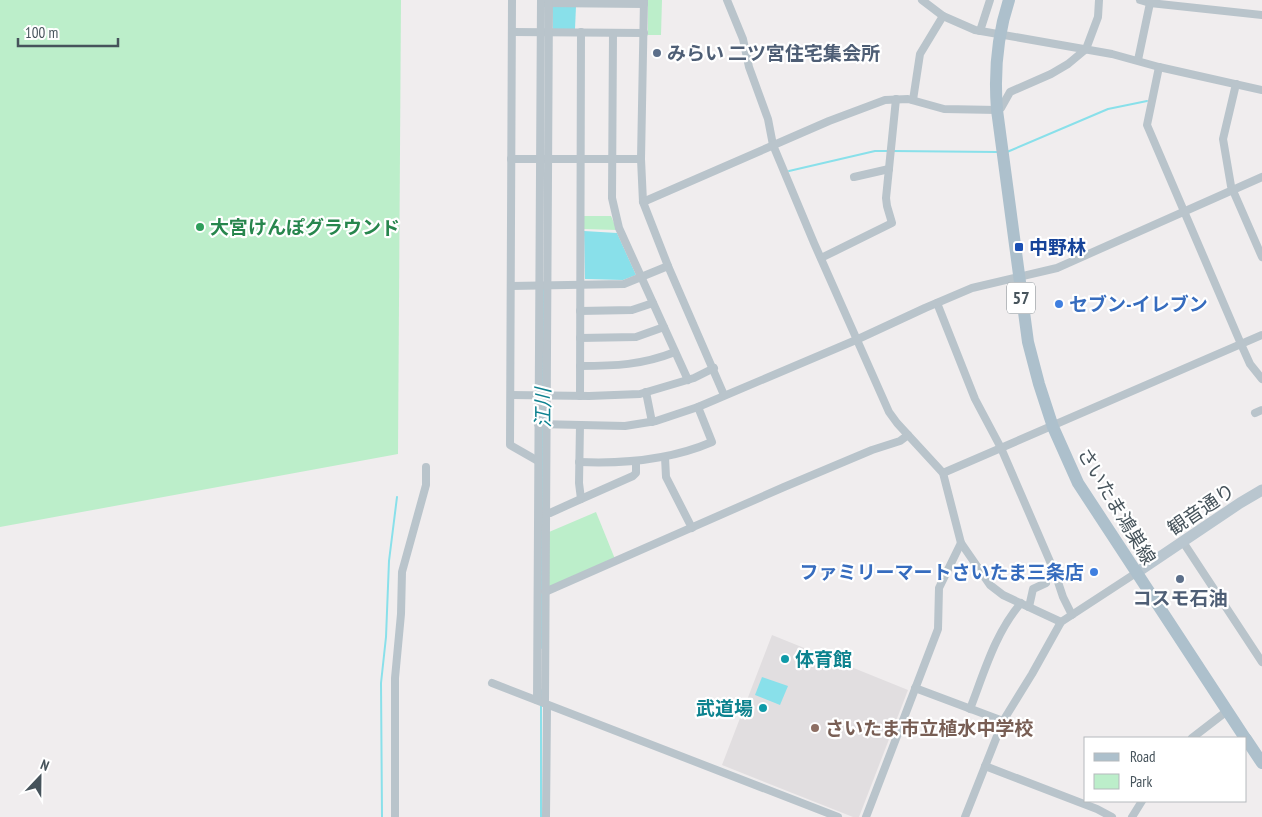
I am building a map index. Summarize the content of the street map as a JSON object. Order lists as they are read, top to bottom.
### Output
{
  "streets": {
    "main road": ["57", "さいたま鴻巣線"],
    "street": ["観音通り"]
  },
  "crossings": [
    ["さいたま鴻巣線", "観音通り"]
  ],
  "water": ["江川"],
  "places": {
    "other": [
      "みらい 二ツ宮住宅集会所",
      "大宮けんぽグラウンド",
      "セブン-イレブン",
      "ファミリーマートさいたま三条店",
      "コスモ石油",
      "体育館",
      "武道場",
      "さいたま市立植水中学校"
    ],
    "transit": ["中野林"]
  },
  "legend": ["Road", "Park"],
  "scale_bar": "100 m",
  "north": "top"
}
